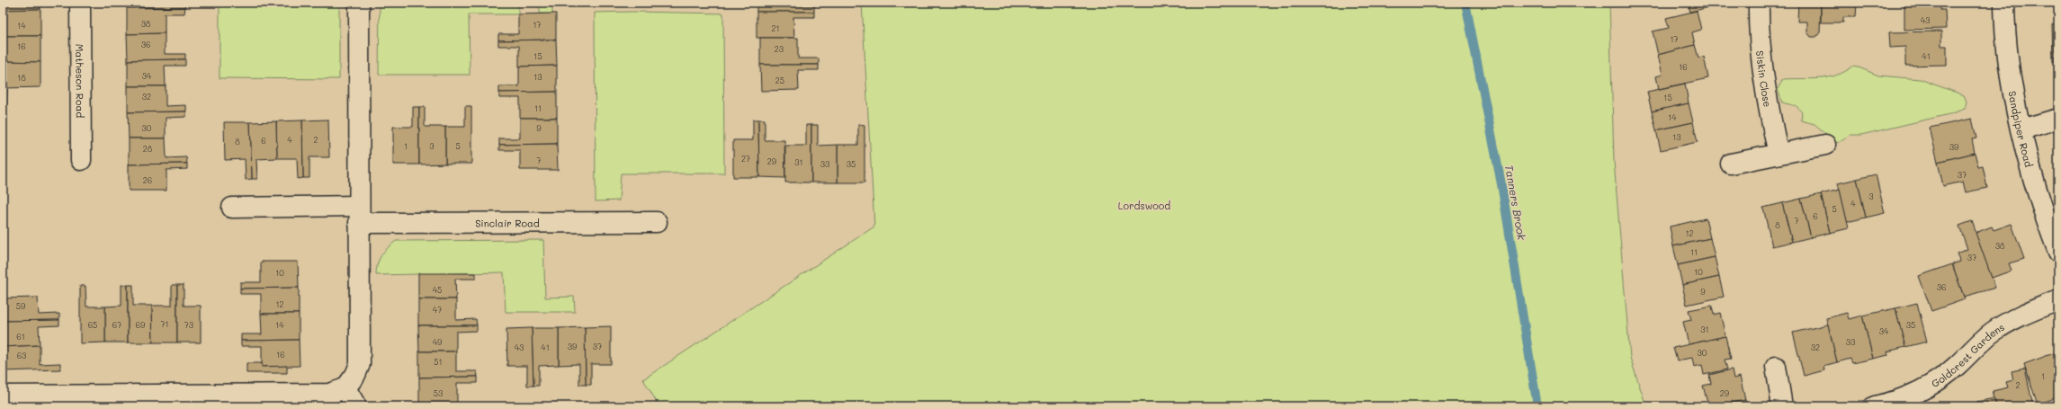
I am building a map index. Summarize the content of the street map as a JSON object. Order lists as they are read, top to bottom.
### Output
{
  "streets": {
    "street": [
      "Siskin Close",
      "Matheson Road",
      "Sandpiper Road",
      "Sinclair Road",
      "Goldcrest Gardens"
    ]
  },
  "water": ["Tanners Brook"],
  "parks": ["Lordswood"],
  "house_numbers": [
    "43",
    "38",
    "17",
    "14",
    "21",
    "17",
    "36",
    "16",
    "23",
    "15",
    "41",
    "16",
    "34",
    "13",
    "18",
    "25",
    "32",
    "15",
    "11",
    "14",
    "30",
    "9",
    "13",
    "4",
    "2",
    "6",
    "8",
    "1",
    "3",
    "5",
    "39",
    "28",
    "27",
    "7",
    "29",
    "31",
    "33",
    "35",
    "37",
    "26",
    "3",
    "4",
    "5",
    "6",
    "7",
    "8",
    "12",
    "38",
    "11",
    "37",
    "10",
    "10",
    "36",
    "45",
    "9",
    "12",
    "59",
    "47",
    "71",
    "65",
    "67",
    "69",
    "73",
    "14",
    "35",
    "31",
    "34",
    "61",
    "49",
    "33",
    "39",
    "37",
    "43",
    "41",
    "32",
    "30",
    "16",
    "63",
    "51",
    "1",
    "2",
    "53",
    "29"
  ]
}
